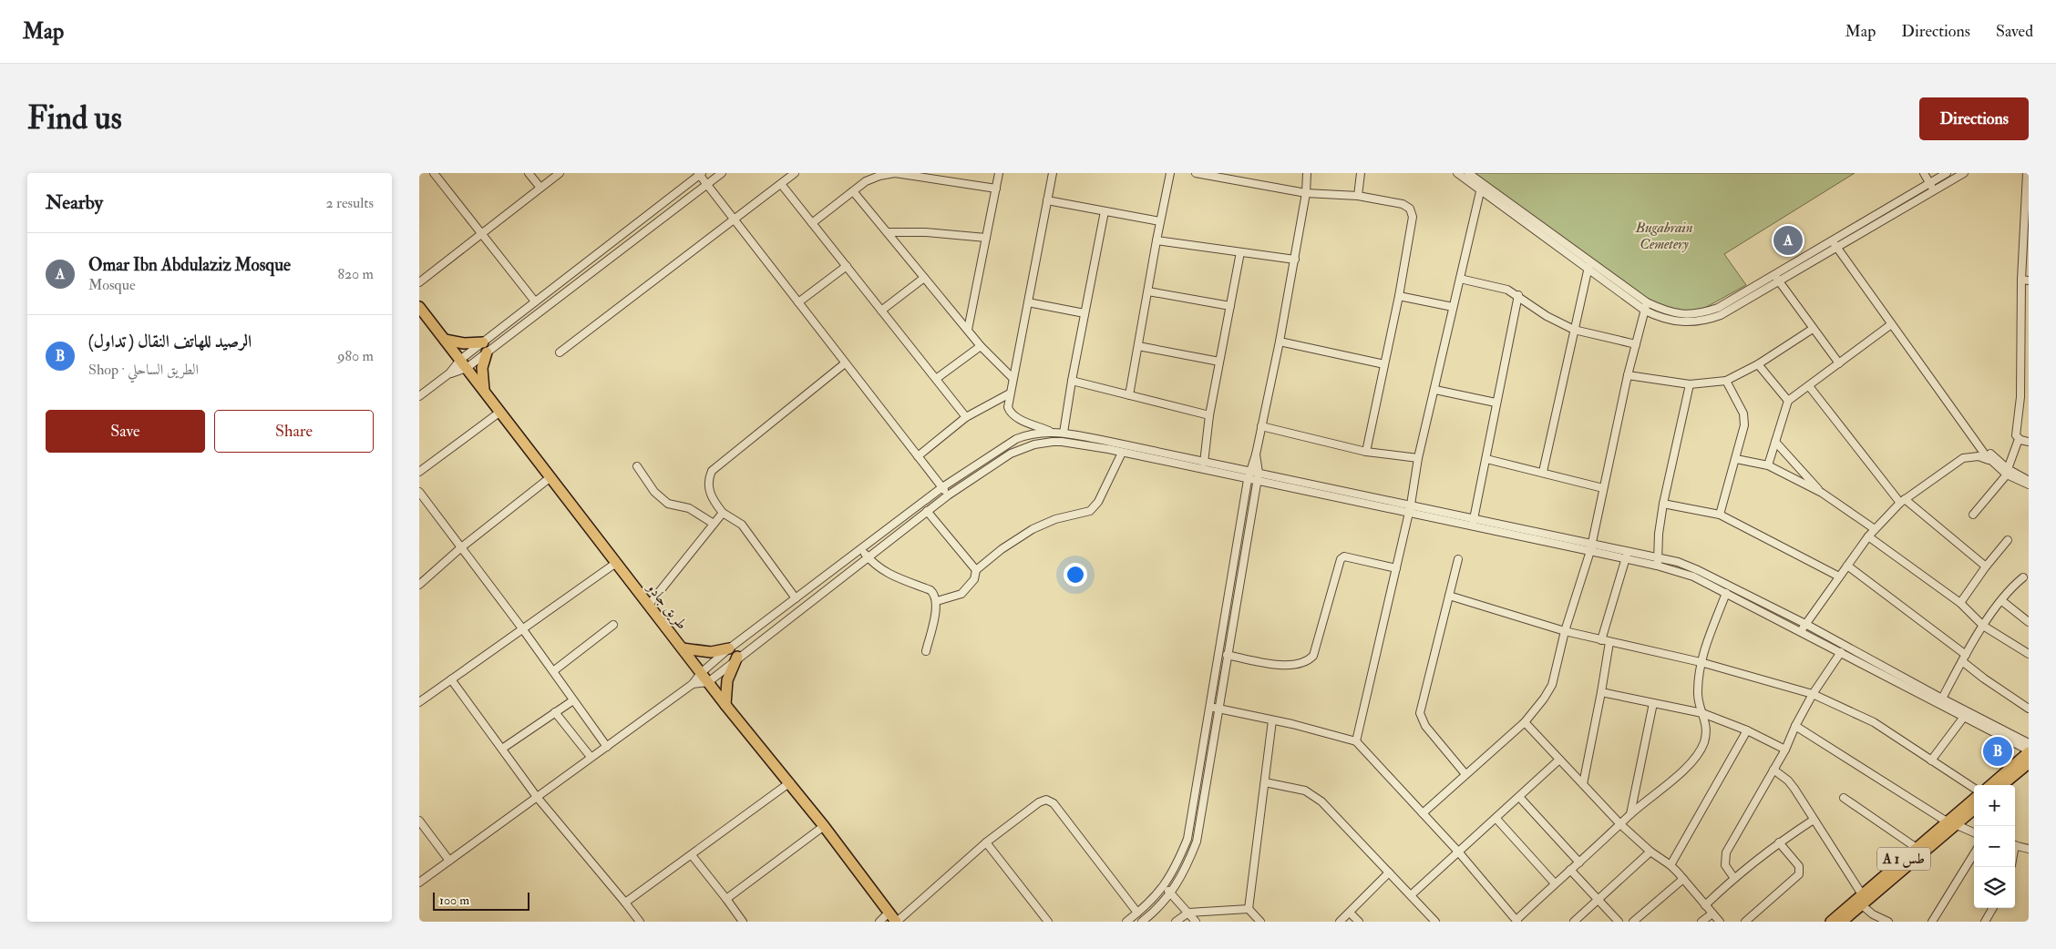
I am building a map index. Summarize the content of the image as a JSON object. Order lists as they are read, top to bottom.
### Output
{
  "streets": {
    "highway": ["طريق جادو", "A 1 طس"]
  },
  "parks": ["Bugabrain Cemetery"],
  "scale_bar": "100 m",
  "page": {
    "header": "Map",
    "nav": ["Map", "Directions", "Saved"],
    "buttons": [
      "Directions",
      ["Save", "Share"]
    ],
    "title": "Find us",
    "heading": ["Nearby", "2 results"],
    "pins": ["A", "B"],
    "list": [
      {
        "mark": "A",
        "name": "Omar Ibn Abdulaziz Mosque",
        "note": "Mosque",
        "value": "820 m"
      },
      {
        "mark": "B",
        "name": "الرصيد للهاتف النقال ( تداول)",
        "note": "Shop · الطريق الساحلي",
        "value": "980 m"
      }
    ],
    "map_buttons": ["+", "−"],
    "scale": "100 m"
  }
}
